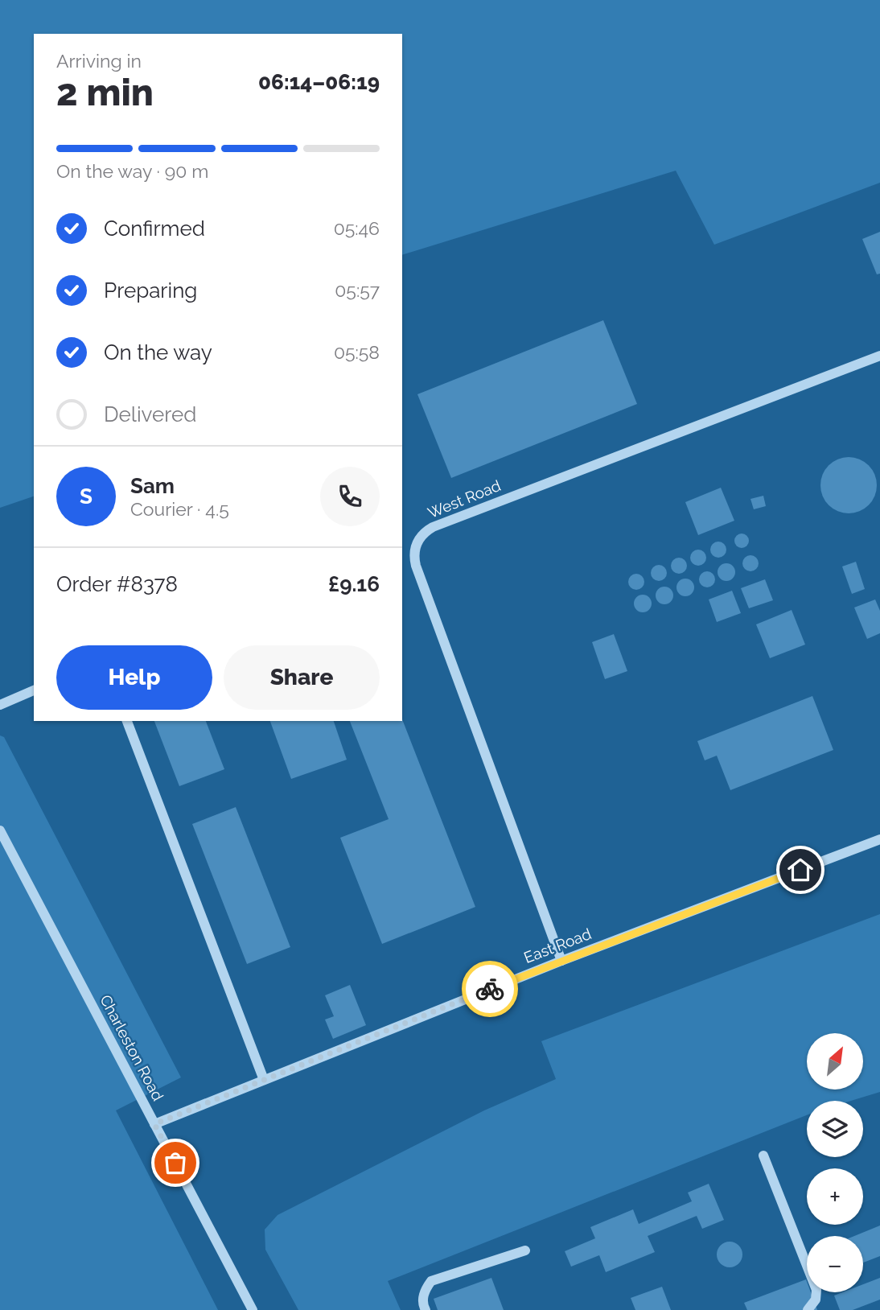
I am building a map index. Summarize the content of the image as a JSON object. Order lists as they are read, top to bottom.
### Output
{
  "streets": {
    "lane": ["West Road", "East Road", "Charleston Road"]
  },
  "crossings": [
    ["West Road", "East Road"],
    ["East Road", "Charleston Road"]
  ],
  "north": "top right",
  "page": {
    "heading": ["2 min", "Arriving in", "06:14–06:19"],
    "panel": [
      "Sam",
      "Courier · 4.5",
      "Order #8378",
      "£9.16"
    ],
    "bar": "On the way · 90 m",
    "list": [
      ["Confirmed", "05:46"],
      ["Preparing", "05:57"],
      ["On the way", "05:58"],
      "Delivered"
    ],
    "round": "S",
    "buttons": ["Help", "Share"],
    "map_buttons": ["+", "−"]
  }
}
